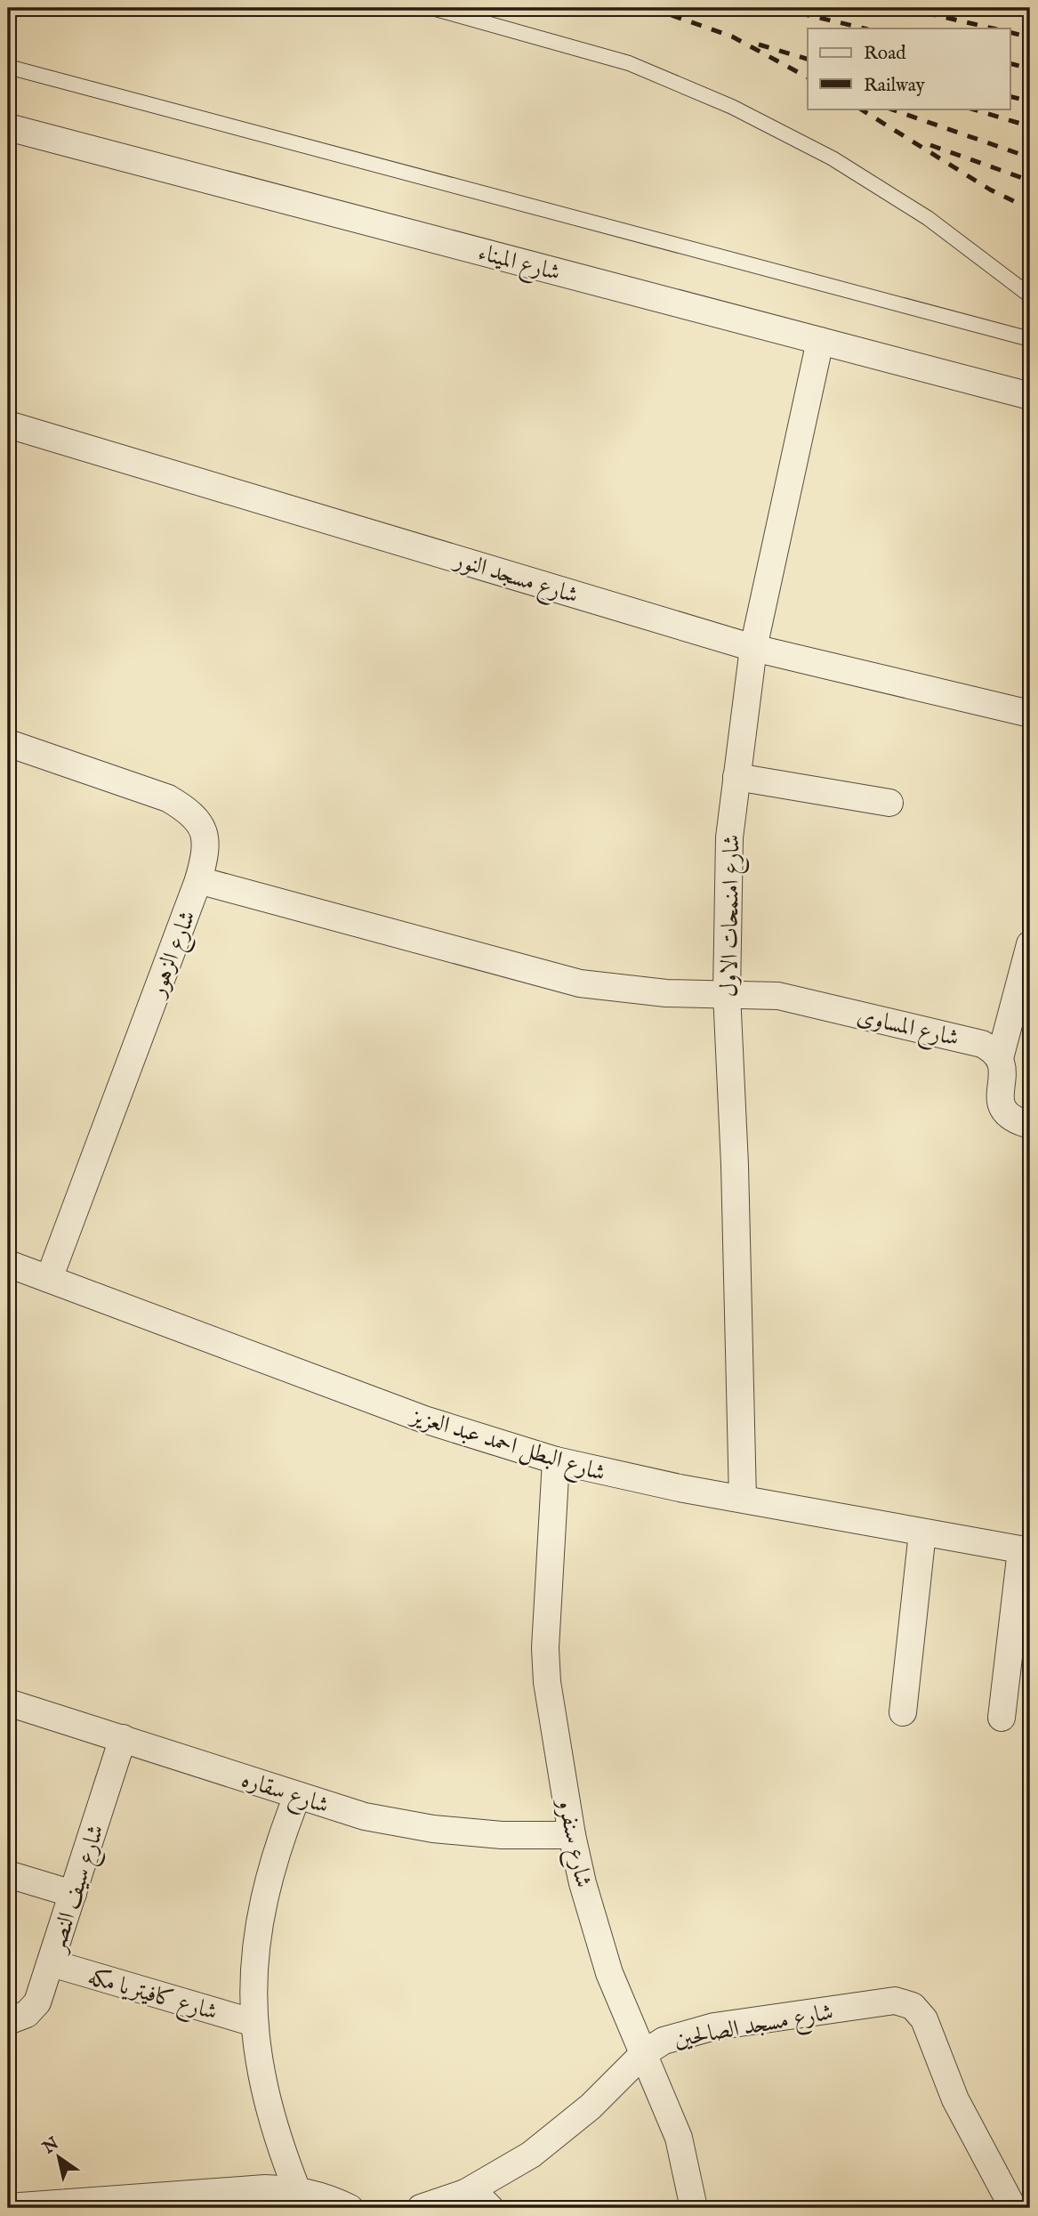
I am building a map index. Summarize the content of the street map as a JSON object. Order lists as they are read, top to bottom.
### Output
{
  "streets": {
    "street": [
      "شارع الميناء",
      "شارع مسجد النور",
      "شارع امنمحات الاول",
      "شارع الزهور",
      "شارع المساوى",
      "شارع البطل احمد عبد العزيز",
      "شارع سقاره",
      "شارع سنفرو",
      "شارع سيف النصر",
      "شارع كافيتريا مكه",
      "شارع مسجد الصالحين"
    ]
  },
  "crossings": [
    ["شارع الميناء", "شارع امنمحات الاول"],
    ["شارع مسجد النور", "شارع امنمحات الاول"],
    ["شارع امنمحات الاول", "شارع المساوى"],
    ["شارع امنمحات الاول", "شارع البطل احمد عبد العزيز"],
    ["شارع الزهور", "شارع المساوى"],
    ["شارع الزهور", "شارع البطل احمد عبد العزيز"],
    ["شارع البطل احمد عبد العزيز", "شارع سنفرو"],
    ["شارع سقاره", "شارع سنفرو"],
    ["شارع سقاره", "شارع سيف النصر"],
    ["شارع سنفرو", "شارع مسجد الصالحين"],
    ["شارع سيف النصر", "شارع كافيتريا مكه"]
  ],
  "legend": ["Road", "Railway"],
  "north": "top left"
}
